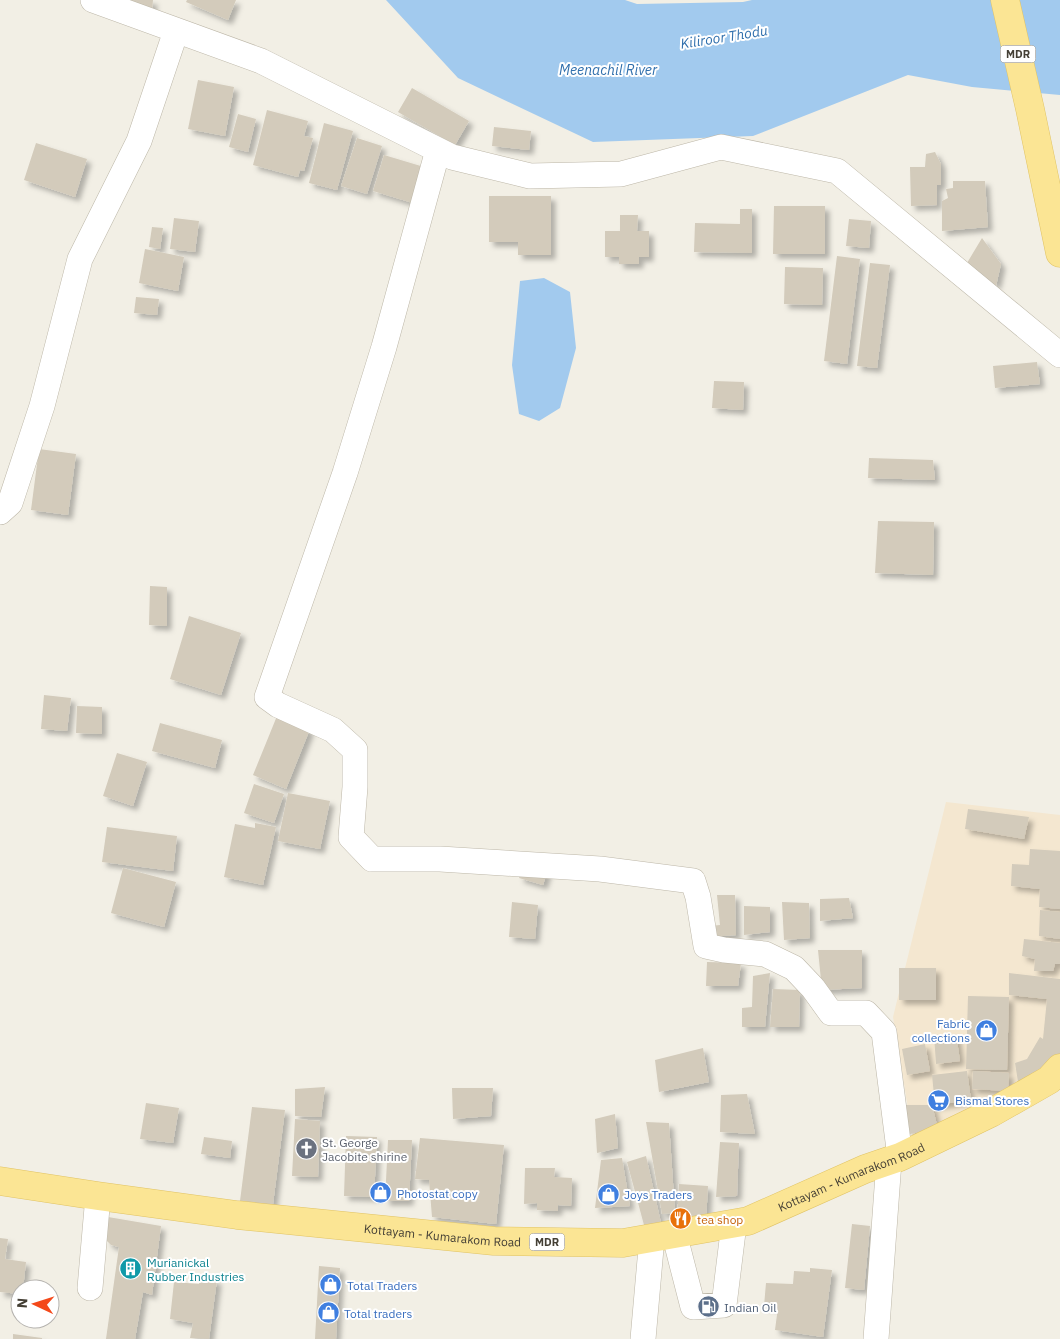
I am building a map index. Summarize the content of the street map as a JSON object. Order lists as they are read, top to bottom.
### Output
{
  "streets": {
    "main road": ["MDR", "Kottayam - Kumarakom Road"]
  },
  "water": ["Kiliroor Thodu", "Meenachil River"],
  "places": {
    "shop": [
      "Fabric collections",
      "Photostat copy",
      "Joys Traders",
      "Total Traders",
      "Total traders"
    ],
    "supermarket": ["Bismal Stores"],
    "church": ["St. George Jacobite shirine"],
    "restaurant": ["tea shop"],
    "building": ["Murianickal Rubber Industries"],
    "fuel station": ["Indian Oil"]
  },
  "north": "left"
}
